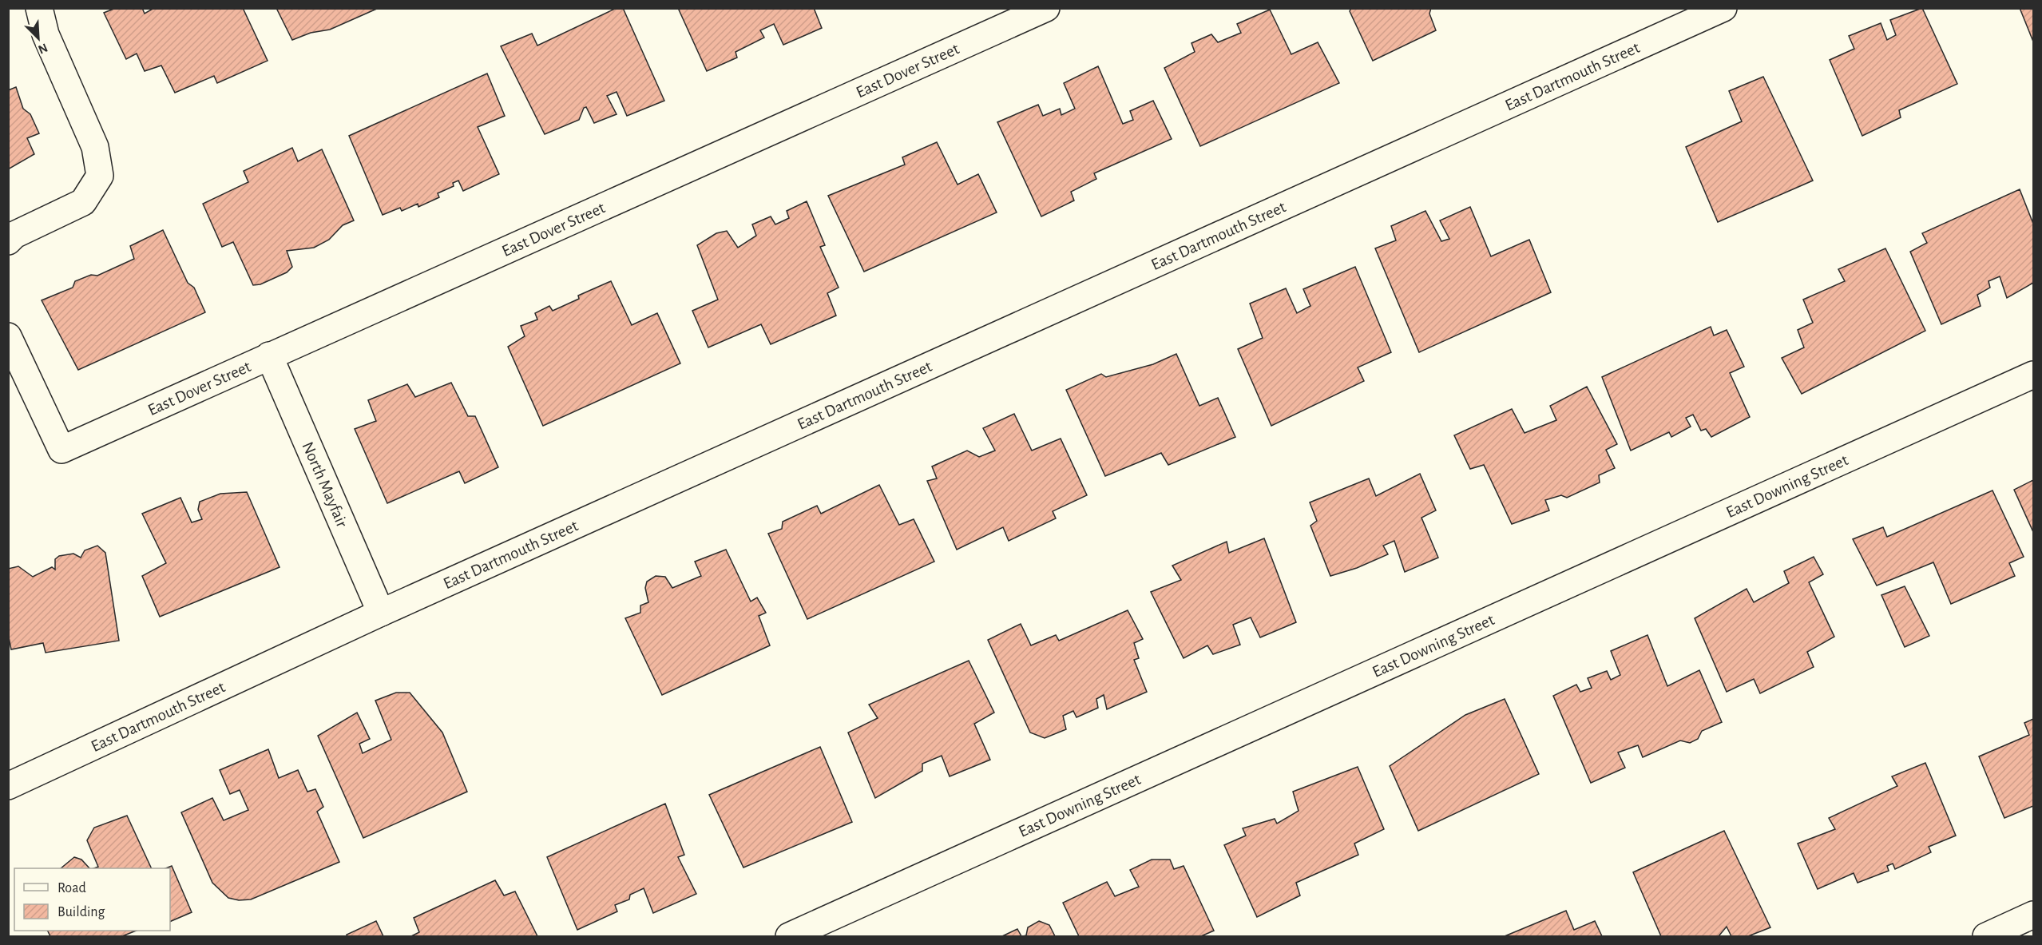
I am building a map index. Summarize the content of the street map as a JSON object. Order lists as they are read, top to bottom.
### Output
{
  "streets": {
    "street": [
      "East Dover Street",
      "East Dartmouth Street",
      "North Mayfair",
      "East Downing Street"
    ]
  },
  "crossings": [
    ["East Dover Street", "North Mayfair"],
    ["East Dartmouth Street", "North Mayfair"]
  ],
  "legend": ["Road", "Building"],
  "north": "bottom right"
}
